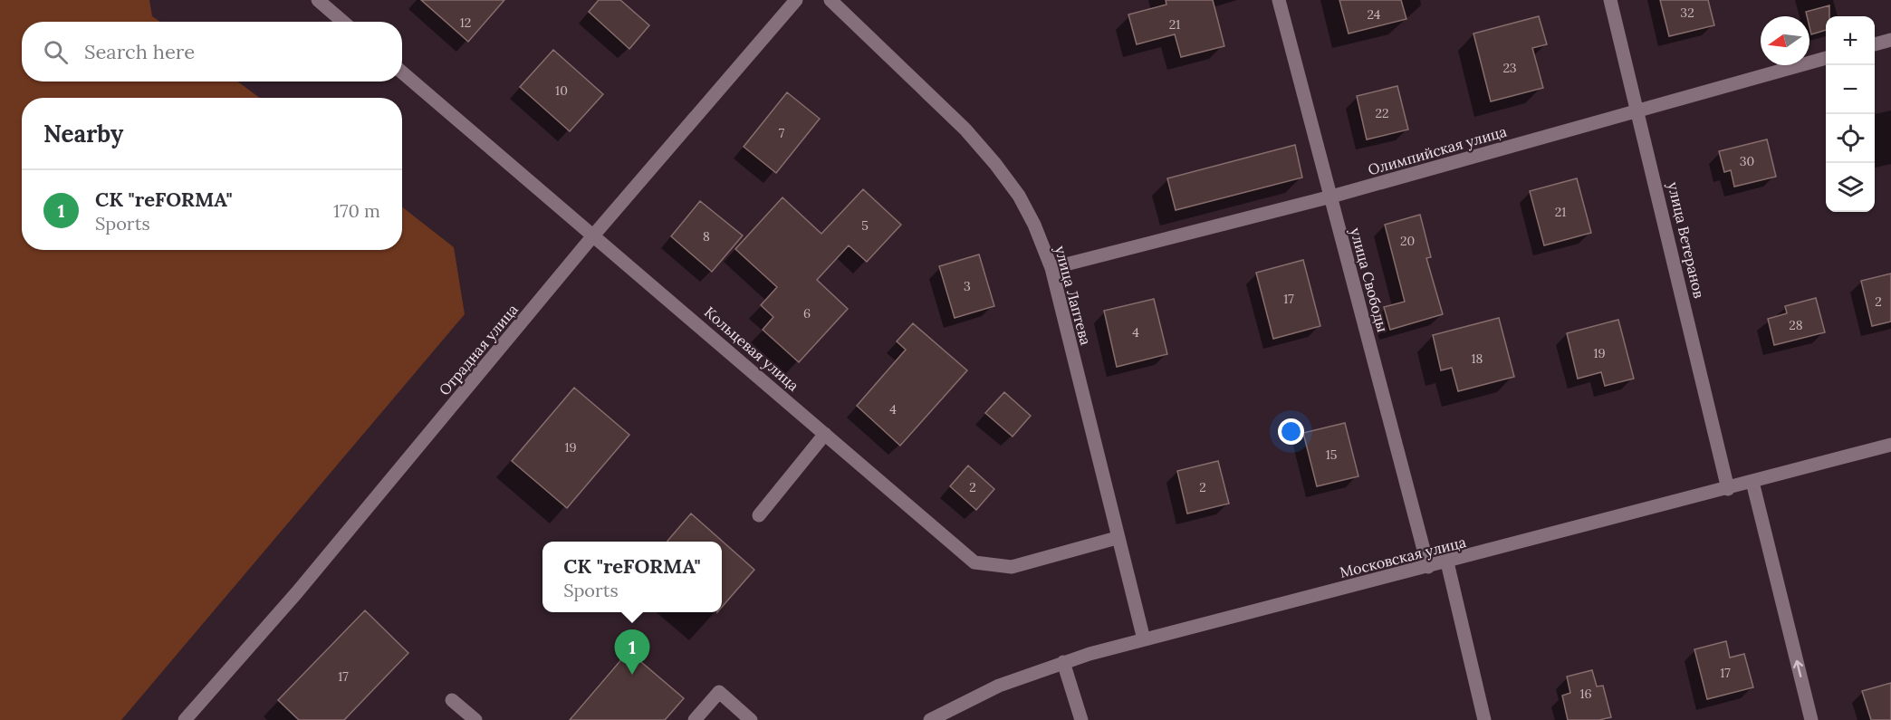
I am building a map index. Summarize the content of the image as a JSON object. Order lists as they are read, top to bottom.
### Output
{
  "streets": {
    "street": [
      "Олимпийская улица",
      "улица Ветеранов",
      "улица Свободы",
      "улица Лаптева",
      "Кольцевая улица",
      "Отрадная улица",
      "Московская улица"
    ]
  },
  "crossings": [
    ["Олимпийская улица", "улица Ветеранов"],
    ["Олимпийская улица", "улица Свободы"],
    ["Олимпийская улица", "улица Лаптева"],
    ["улица Ветеранов", "Московская улица"],
    ["улица Свободы", "Московская улица"],
    ["улица Лаптева", "Кольцевая улица"],
    ["улица Лаптева", "Московская улица"],
    ["Кольцевая улица", "Отрадная улица"]
  ],
  "house_numbers": [
    "32",
    "24",
    "12",
    "21",
    "23",
    "10",
    "22",
    "7",
    "30",
    "21",
    "5",
    "8",
    "20",
    "3",
    "17",
    "2",
    "6",
    "28",
    "4",
    "19",
    "18",
    "4",
    "19",
    "15",
    "2",
    "2",
    "17",
    "17",
    "16"
  ],
  "north": "left",
  "page": {
    "map_buttons": ["+", "−"],
    "search": "Search here",
    "heading": "Nearby",
    "list": [
      {
        "mark": "1",
        "name": "СК \"reFORMA\"",
        "note": "Sports",
        "value": "170 m"
      }
    ],
    "popup": ["СК \"reFORMA\"", "Sports"],
    "pins": "1"
  }
}
